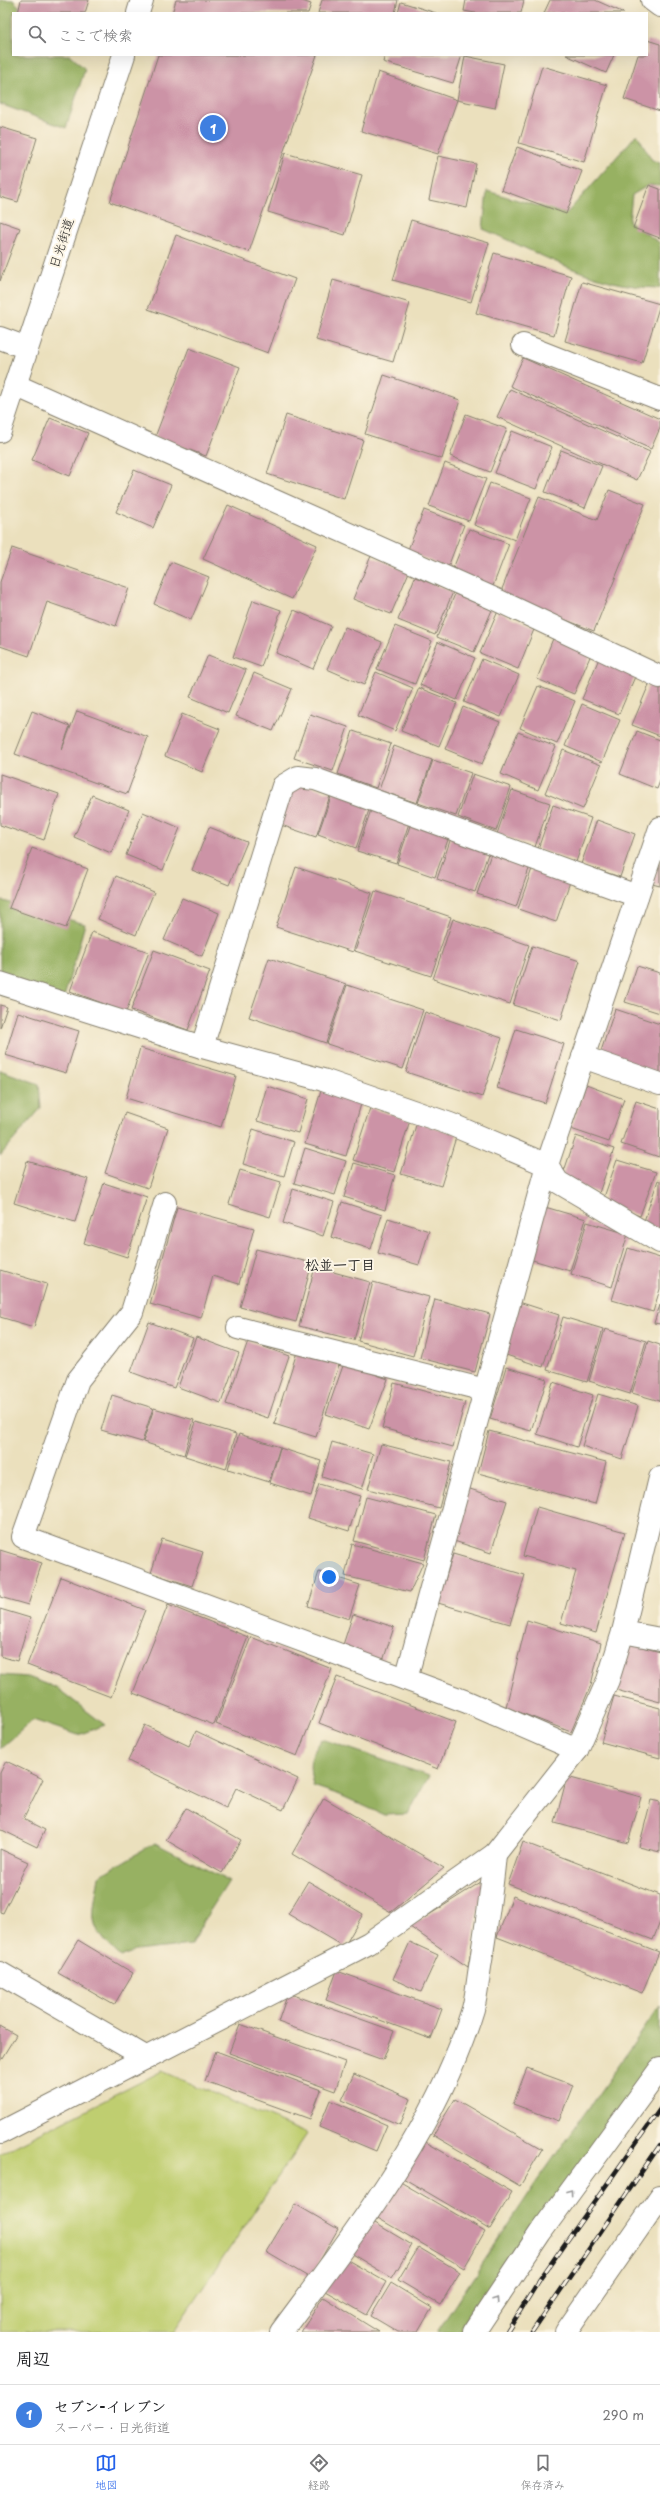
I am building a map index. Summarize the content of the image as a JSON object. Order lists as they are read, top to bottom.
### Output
{
  "streets": {
    "street": ["日光街道"]
  },
  "districts": ["松並一丁目"],
  "page": {
    "search": "ここで検索",
    "pins": "1",
    "heading": "周辺",
    "list": [
      {
        "mark": "1",
        "name": "セブン-イレブン",
        "note": "スーパー · 日光街道",
        "value": "290 m"
      }
    ],
    "nav": ["地図", "経路", "保存済み"]
  }
}
